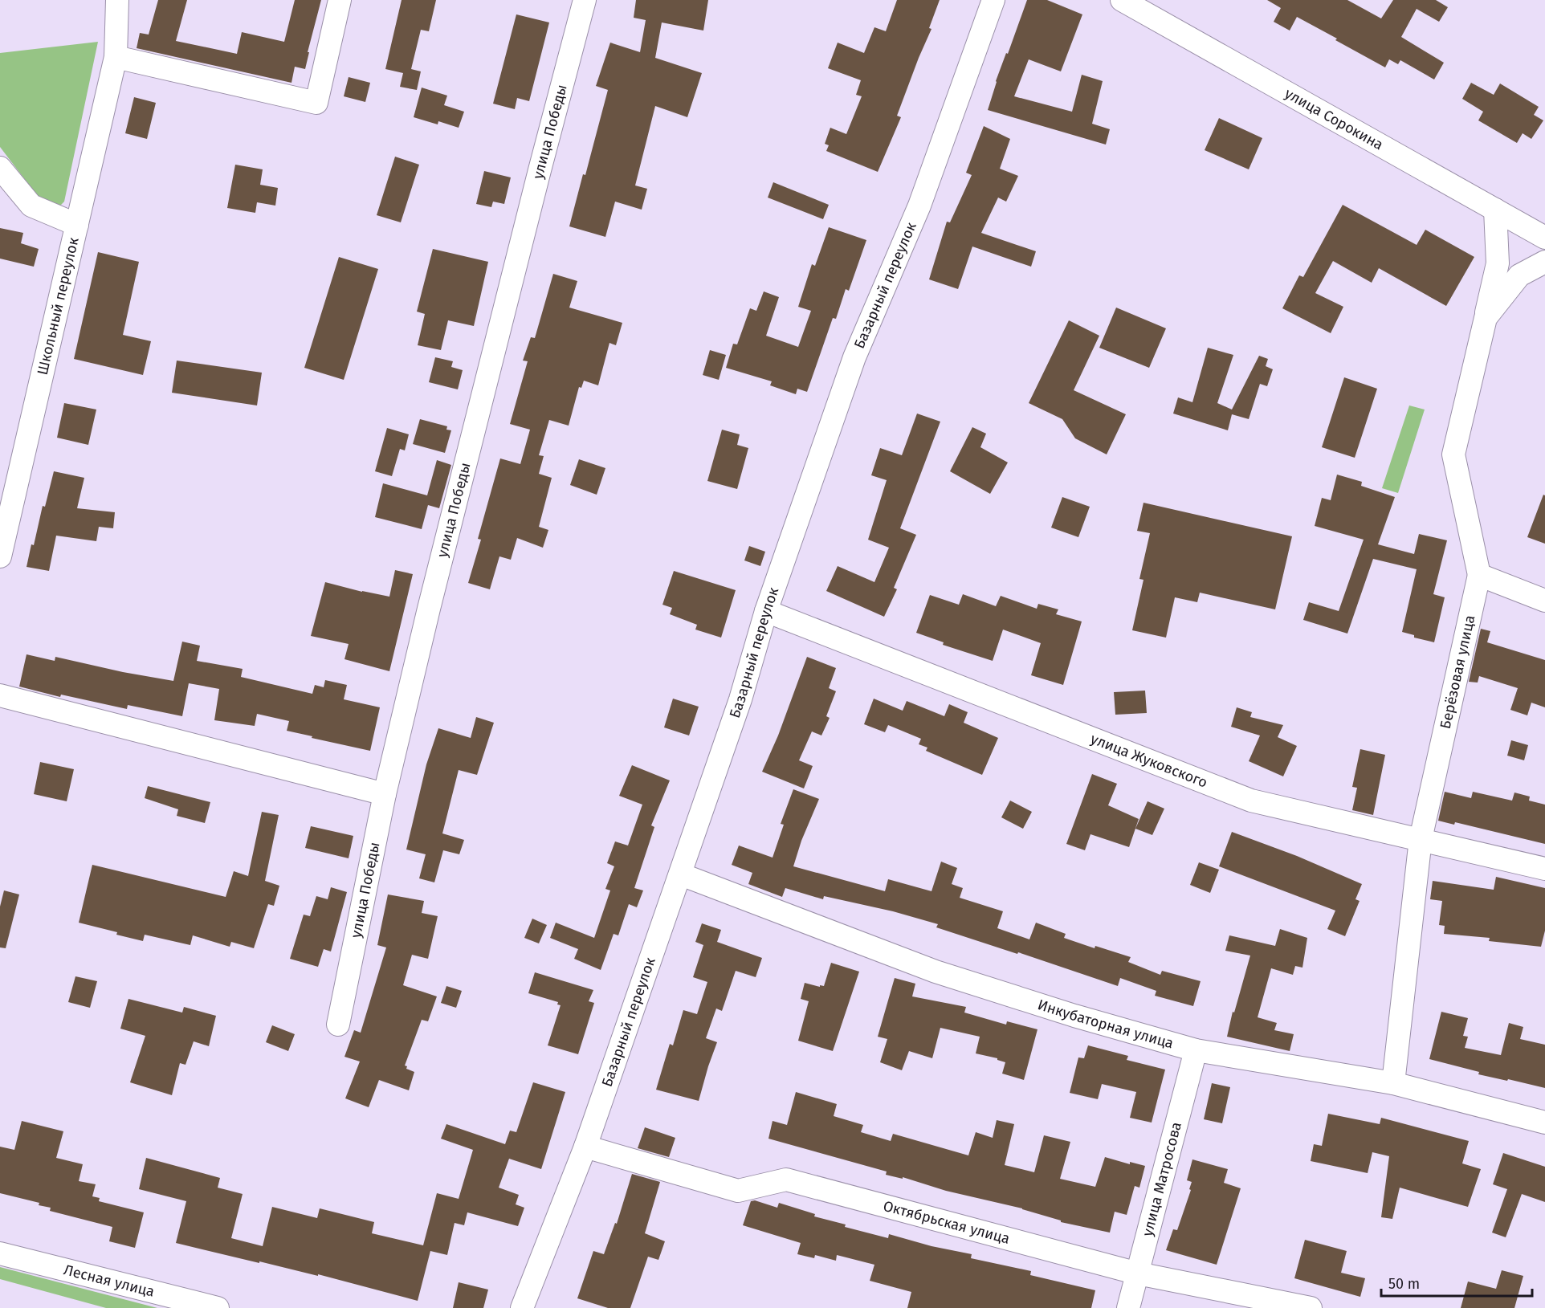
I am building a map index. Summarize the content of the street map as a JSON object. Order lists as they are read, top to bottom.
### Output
{
  "streets": {
    "street": [
      "улица Сорокина",
      "улица Победы",
      "Базарный переулок",
      "Школьный переулок",
      "Берёзовая улица",
      "улица Жуковского",
      "Инкубаторная улица",
      "улица Матросова",
      "Октябрьская улица",
      "Лесная улица"
    ]
  },
  "crossings": [
    ["Базарный переулок", "улица Жуковского"],
    ["Базарный переулок", "Инкубаторная улица"],
    ["Базарный переулок", "Октябрьская улица"],
    ["Берёзовая улица", "улица Жуковского"],
    ["Берёзовая улица", "Инкубаторная улица"],
    ["Инкубаторная улица", "улица Матросова"],
    ["улица Матросова", "Октябрьская улица"]
  ],
  "scale_bar": "50 m"
}
